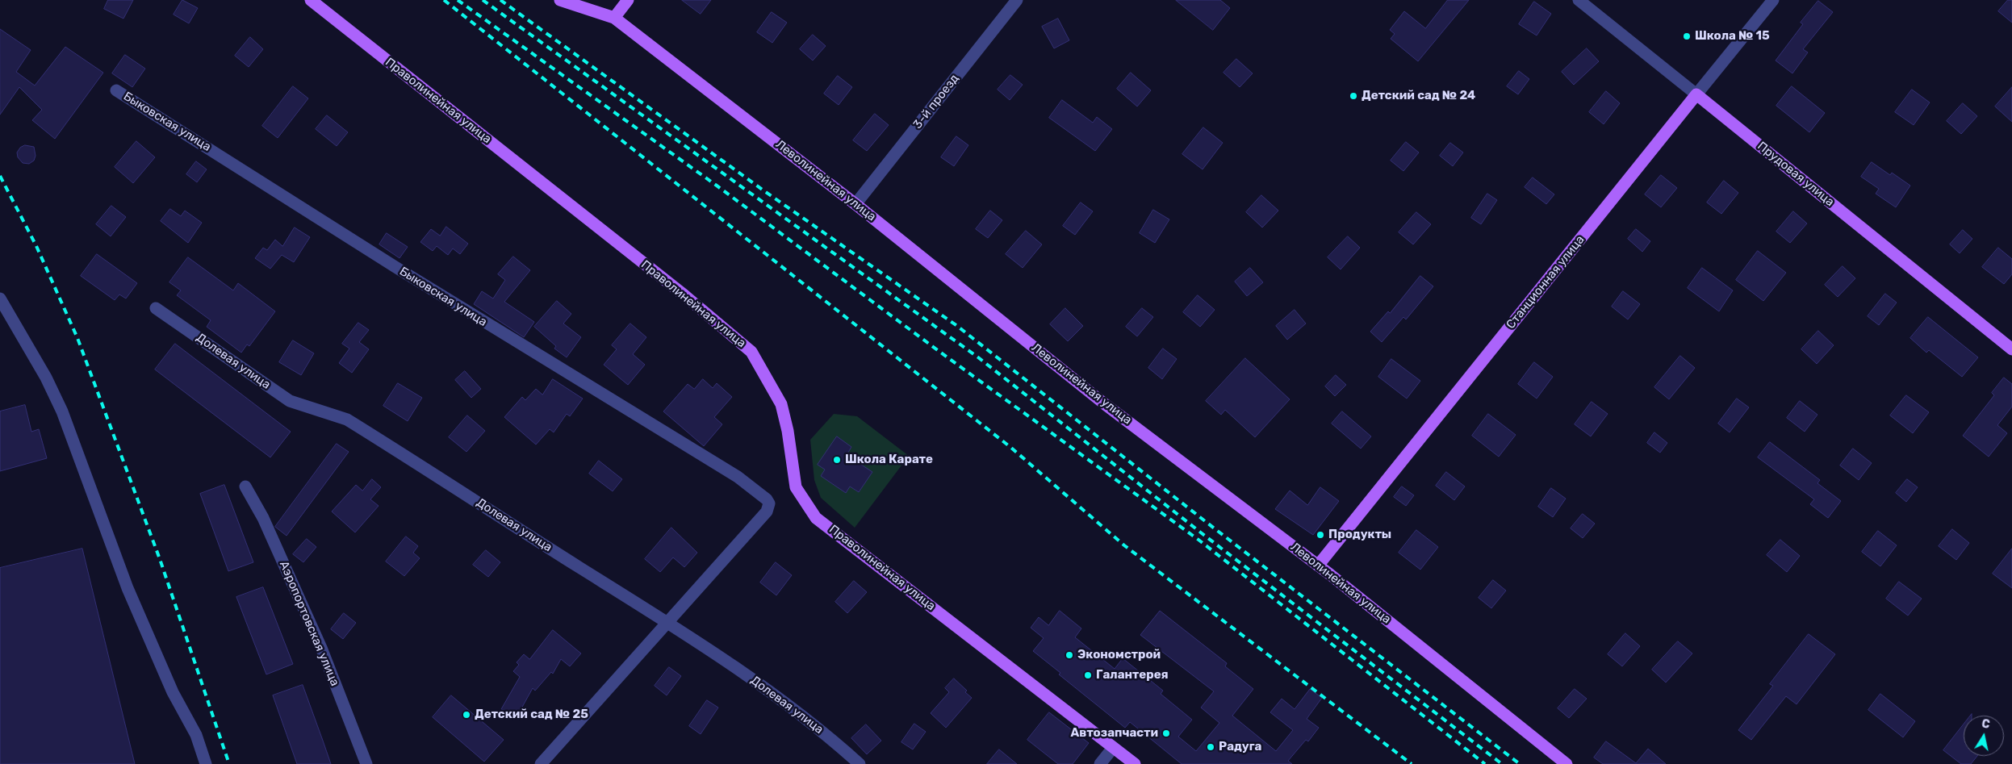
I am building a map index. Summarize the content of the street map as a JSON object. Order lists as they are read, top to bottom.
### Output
{
  "streets": {
    "main road": [
      "Праволинейная улица",
      "Прудовая улица",
      "Леволинейная улица",
      "Станционная улица"
    ],
    "street": [
      "3-й проезд",
      "Быковская улица",
      "Долевая улица",
      "Аэропортовская улица"
    ]
  },
  "crossings": [
    ["3-й проезд", "Леволинейная улица"],
    ["Быковская улица", "Долевая улица"],
    ["Прудовая улица", "Станционная улица"],
    ["Леволинейная улица", "Станционная улица"]
  ],
  "places": [
    "Школа № 15",
    "Детский сад № 24",
    "Школа Карате",
    "Продукты",
    "Экономстрой",
    "Галантерея",
    "Детский сад № 25",
    "Автозапчасти",
    "Радуга"
  ],
  "north": "top"
}
